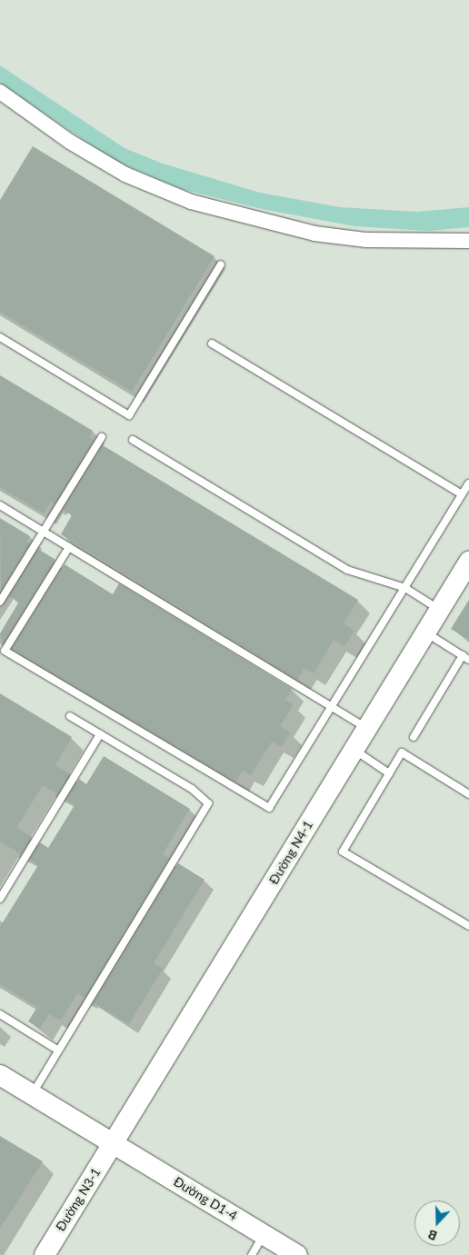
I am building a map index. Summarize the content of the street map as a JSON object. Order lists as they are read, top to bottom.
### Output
{
  "streets": {
    "main road": ["Đường N4-1", "Đường D1-4", "Đường N3-1"]
  },
  "crossings": [
    ["Đường N4-1", "Đường D1-4"],
    ["Đường N4-1", "Đường N3-1"],
    ["Đường D1-4", "Đường N3-1"]
  ],
  "north": "bottom"
}
